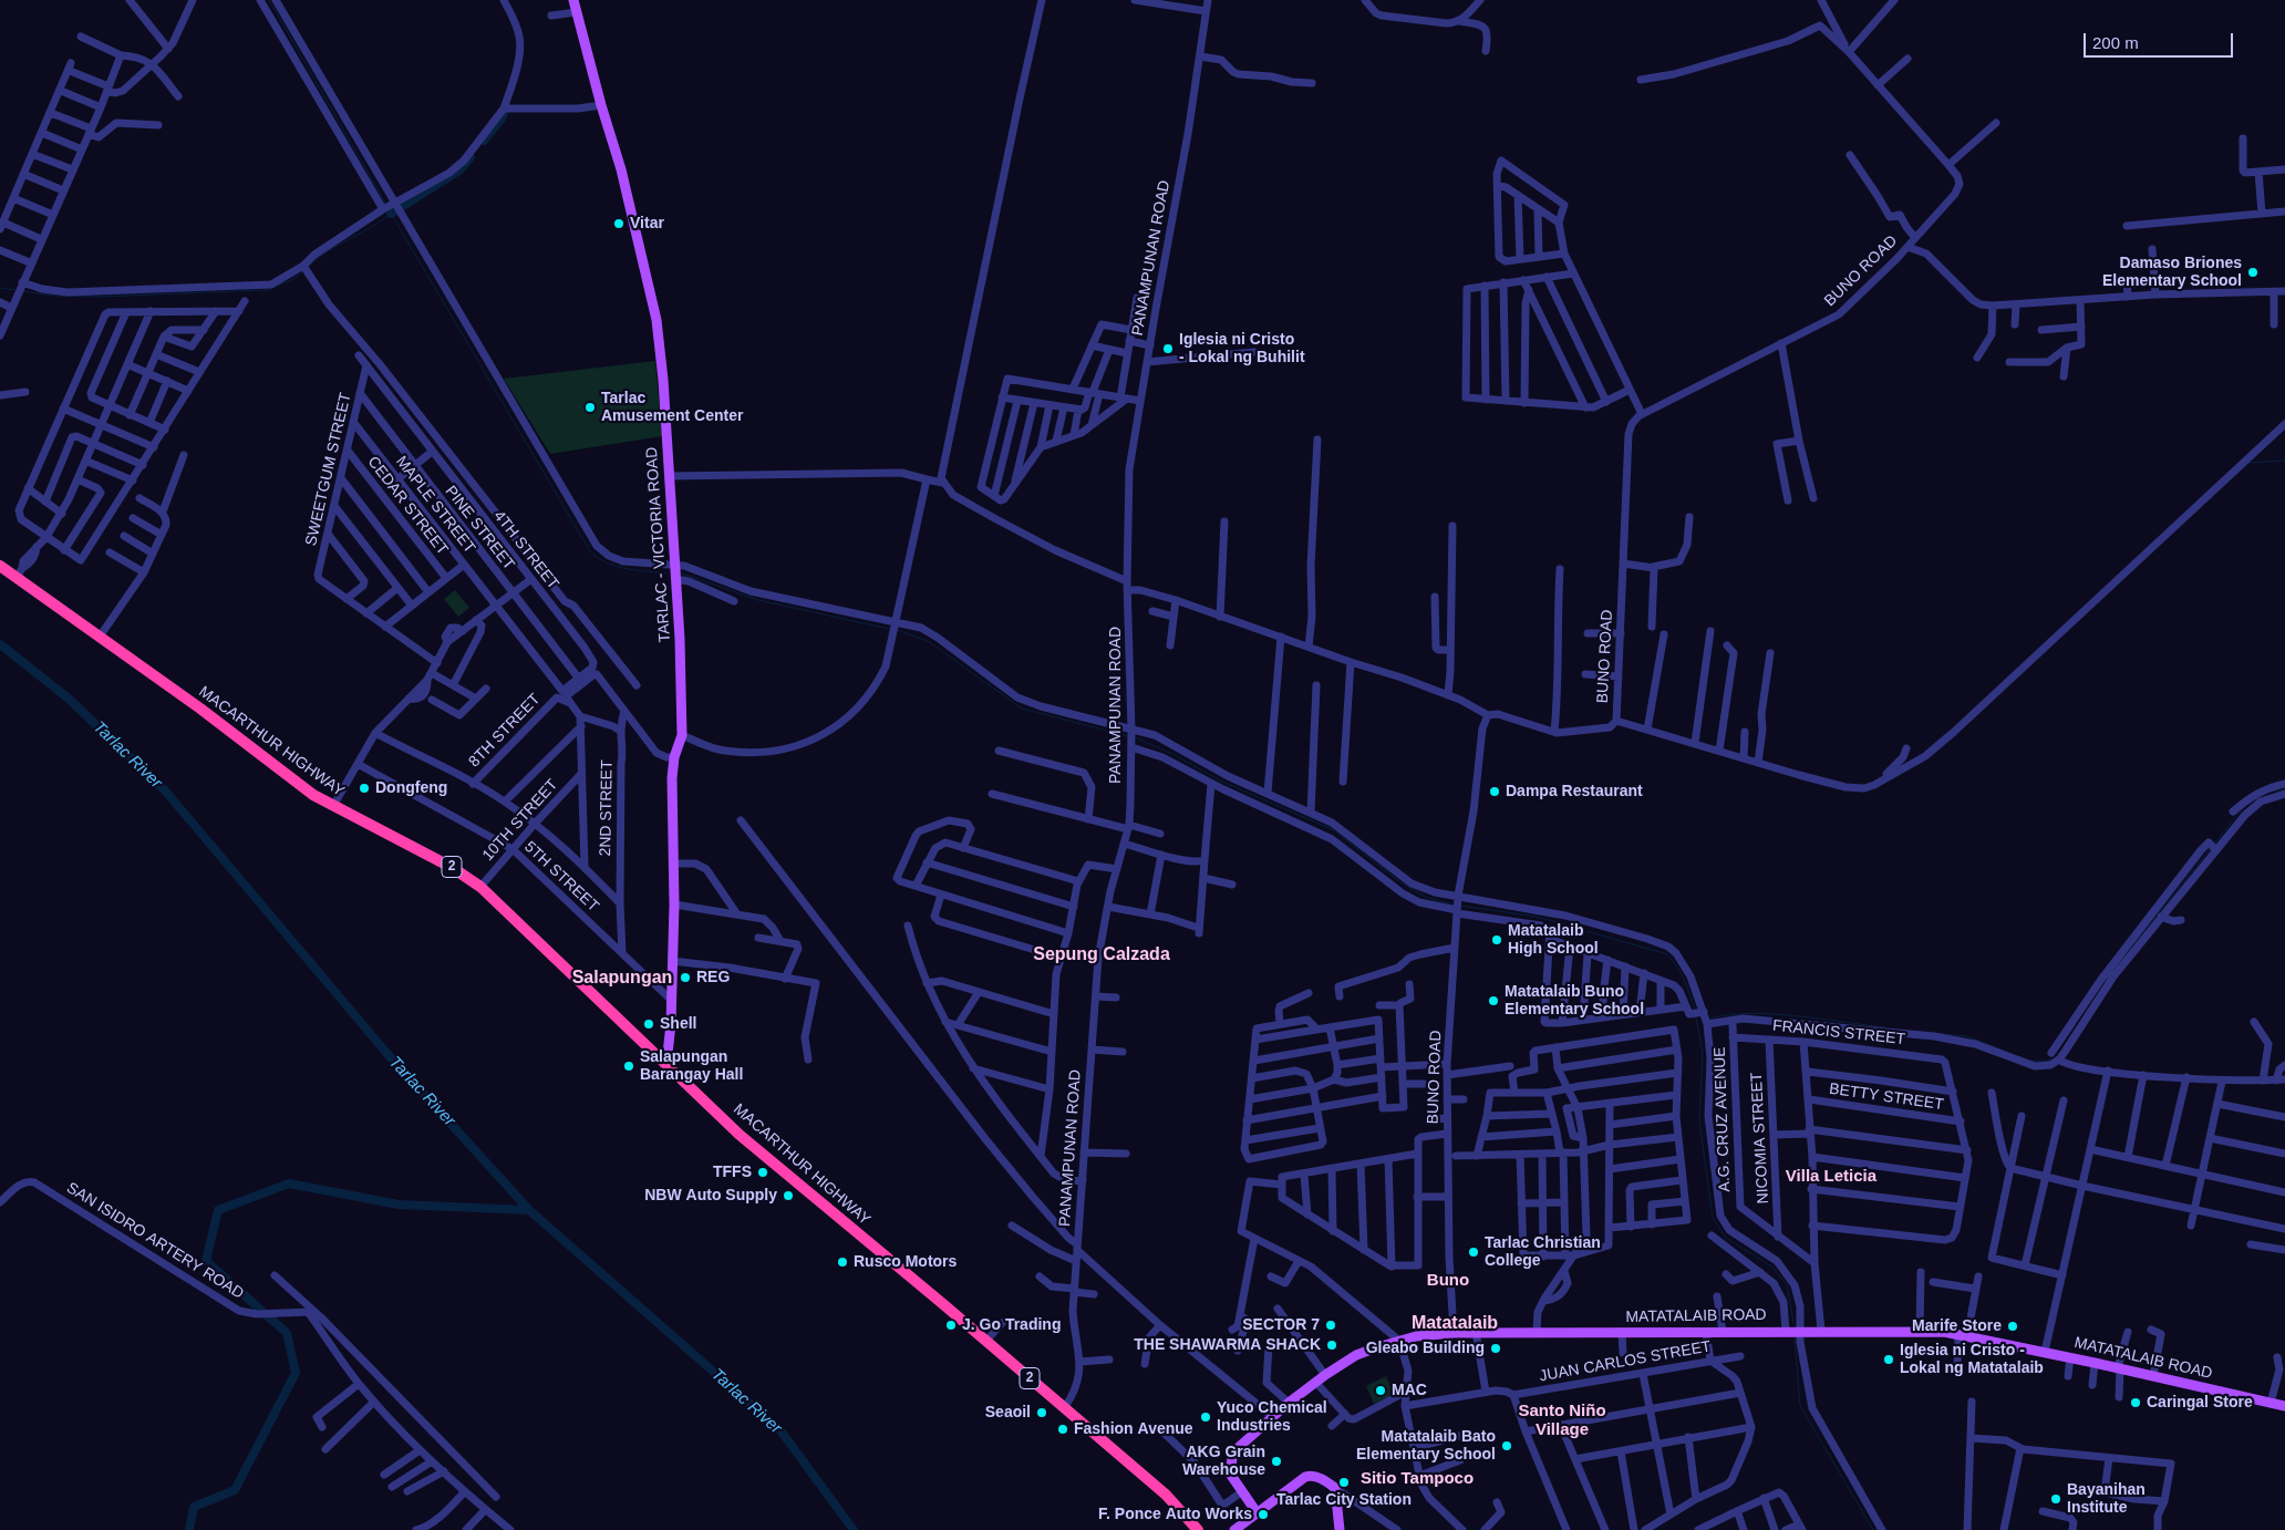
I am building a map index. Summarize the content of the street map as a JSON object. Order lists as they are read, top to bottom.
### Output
{
  "streets": {
    "highway": ["MACARTHUR HIGHWAY", "2"],
    "main road": ["TARLAC - VICTORIA ROAD", "MATATALAIB ROAD"],
    "street": [
      "PANAMPUNAN ROAD",
      "BUNO ROAD",
      "SWEETGUM STREET",
      "MAPLE STREET",
      "CEDAR STREET",
      "PINE STREET",
      "4TH STREET",
      "8TH STREET",
      "2ND STREET",
      "10TH STREET",
      "5TH STREET",
      "FRANCIS STREET",
      "BETTY STREET",
      "A.G. CRUZ AVENUE",
      "NICOMIA STREET",
      "SAN ISIDRO ARTERY ROAD",
      "JUAN CARLOS STREET"
    ]
  },
  "crossings": [
    ["PANAMPUNAN ROAD", "MACARTHUR HIGHWAY"],
    ["BUNO ROAD", "MATATALAIB ROAD"],
    ["SWEETGUM STREET", "MAPLE STREET"],
    ["SWEETGUM STREET", "CEDAR STREET"],
    ["SWEETGUM STREET", "PINE STREET"],
    ["SWEETGUM STREET", "4TH STREET"],
    ["PINE STREET", "4TH STREET"],
    ["TARLAC - VICTORIA ROAD", "MACARTHUR HIGHWAY"],
    ["TARLAC - VICTORIA ROAD", "5TH STREET"],
    ["MACARTHUR HIGHWAY", "10TH STREET"],
    ["2ND STREET", "5TH STREET"],
    ["10TH STREET", "5TH STREET"],
    ["FRANCIS STREET", "A.G. CRUZ AVENUE"],
    ["FRANCIS STREET", "NICOMIA STREET"],
    ["A.G. CRUZ AVENUE", "NICOMIA STREET"]
  ],
  "districts": [
    "Sepung Calzada",
    "Salapungan",
    "Villa Leticia",
    "Buno",
    "Matatalaib",
    "Santo Niño Village",
    "Sitio Tampoco"
  ],
  "water": ["Tarlac River"],
  "places": [
    "Vitar",
    "Damaso Briones Elementary School",
    "Iglesia ni Cristo - Lokal ng Buhilit",
    "Tarlac Amusement Center",
    "Dongfeng",
    "Dampa Restaurant",
    "Matatalaib High School",
    "REG",
    "Matatalaib Buno Elementary School",
    "Shell",
    "Salapungan Barangay Hall",
    "TFFS",
    "NBW Auto Supply",
    "Tarlac Christian College",
    "Rusco Motors",
    "J. Go Trading",
    "SECTOR 7",
    "Marife Store",
    "THE SHAWARMA SHACK",
    "Gleabo Building",
    "Iglesia ni Cristo - Lokal ng Matatalaib",
    "MAC",
    "Caringal Store",
    "Seaoil",
    "Yuco Chemical Industries",
    "Fashion Avenue",
    "Matatalaib Bato Elementary School",
    "AKG Grain Warehouse",
    "Tarlac City Station",
    "Bayanihan Institute",
    "F. Ponce Auto Works"
  ],
  "scale_bar": "200 m"
}
